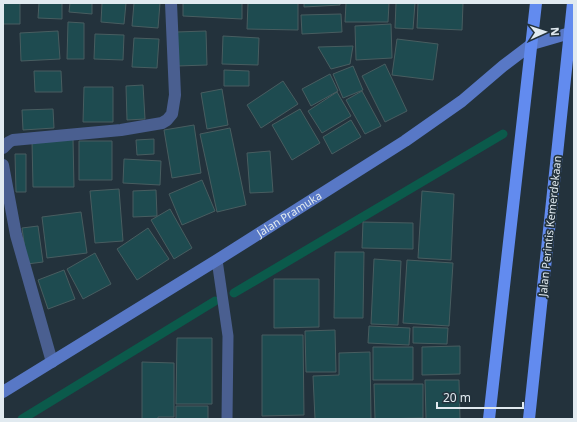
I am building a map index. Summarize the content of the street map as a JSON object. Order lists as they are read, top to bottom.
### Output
{
  "streets": {
    "main road": ["Jalan Pramuka", "Jalan Perintis Kemerdekaan"]
  },
  "crossings": [
    ["Jalan Pramuka", "Jalan Perintis Kemerdekaan"]
  ],
  "scale_bar": "20 m",
  "north": "right"
}
